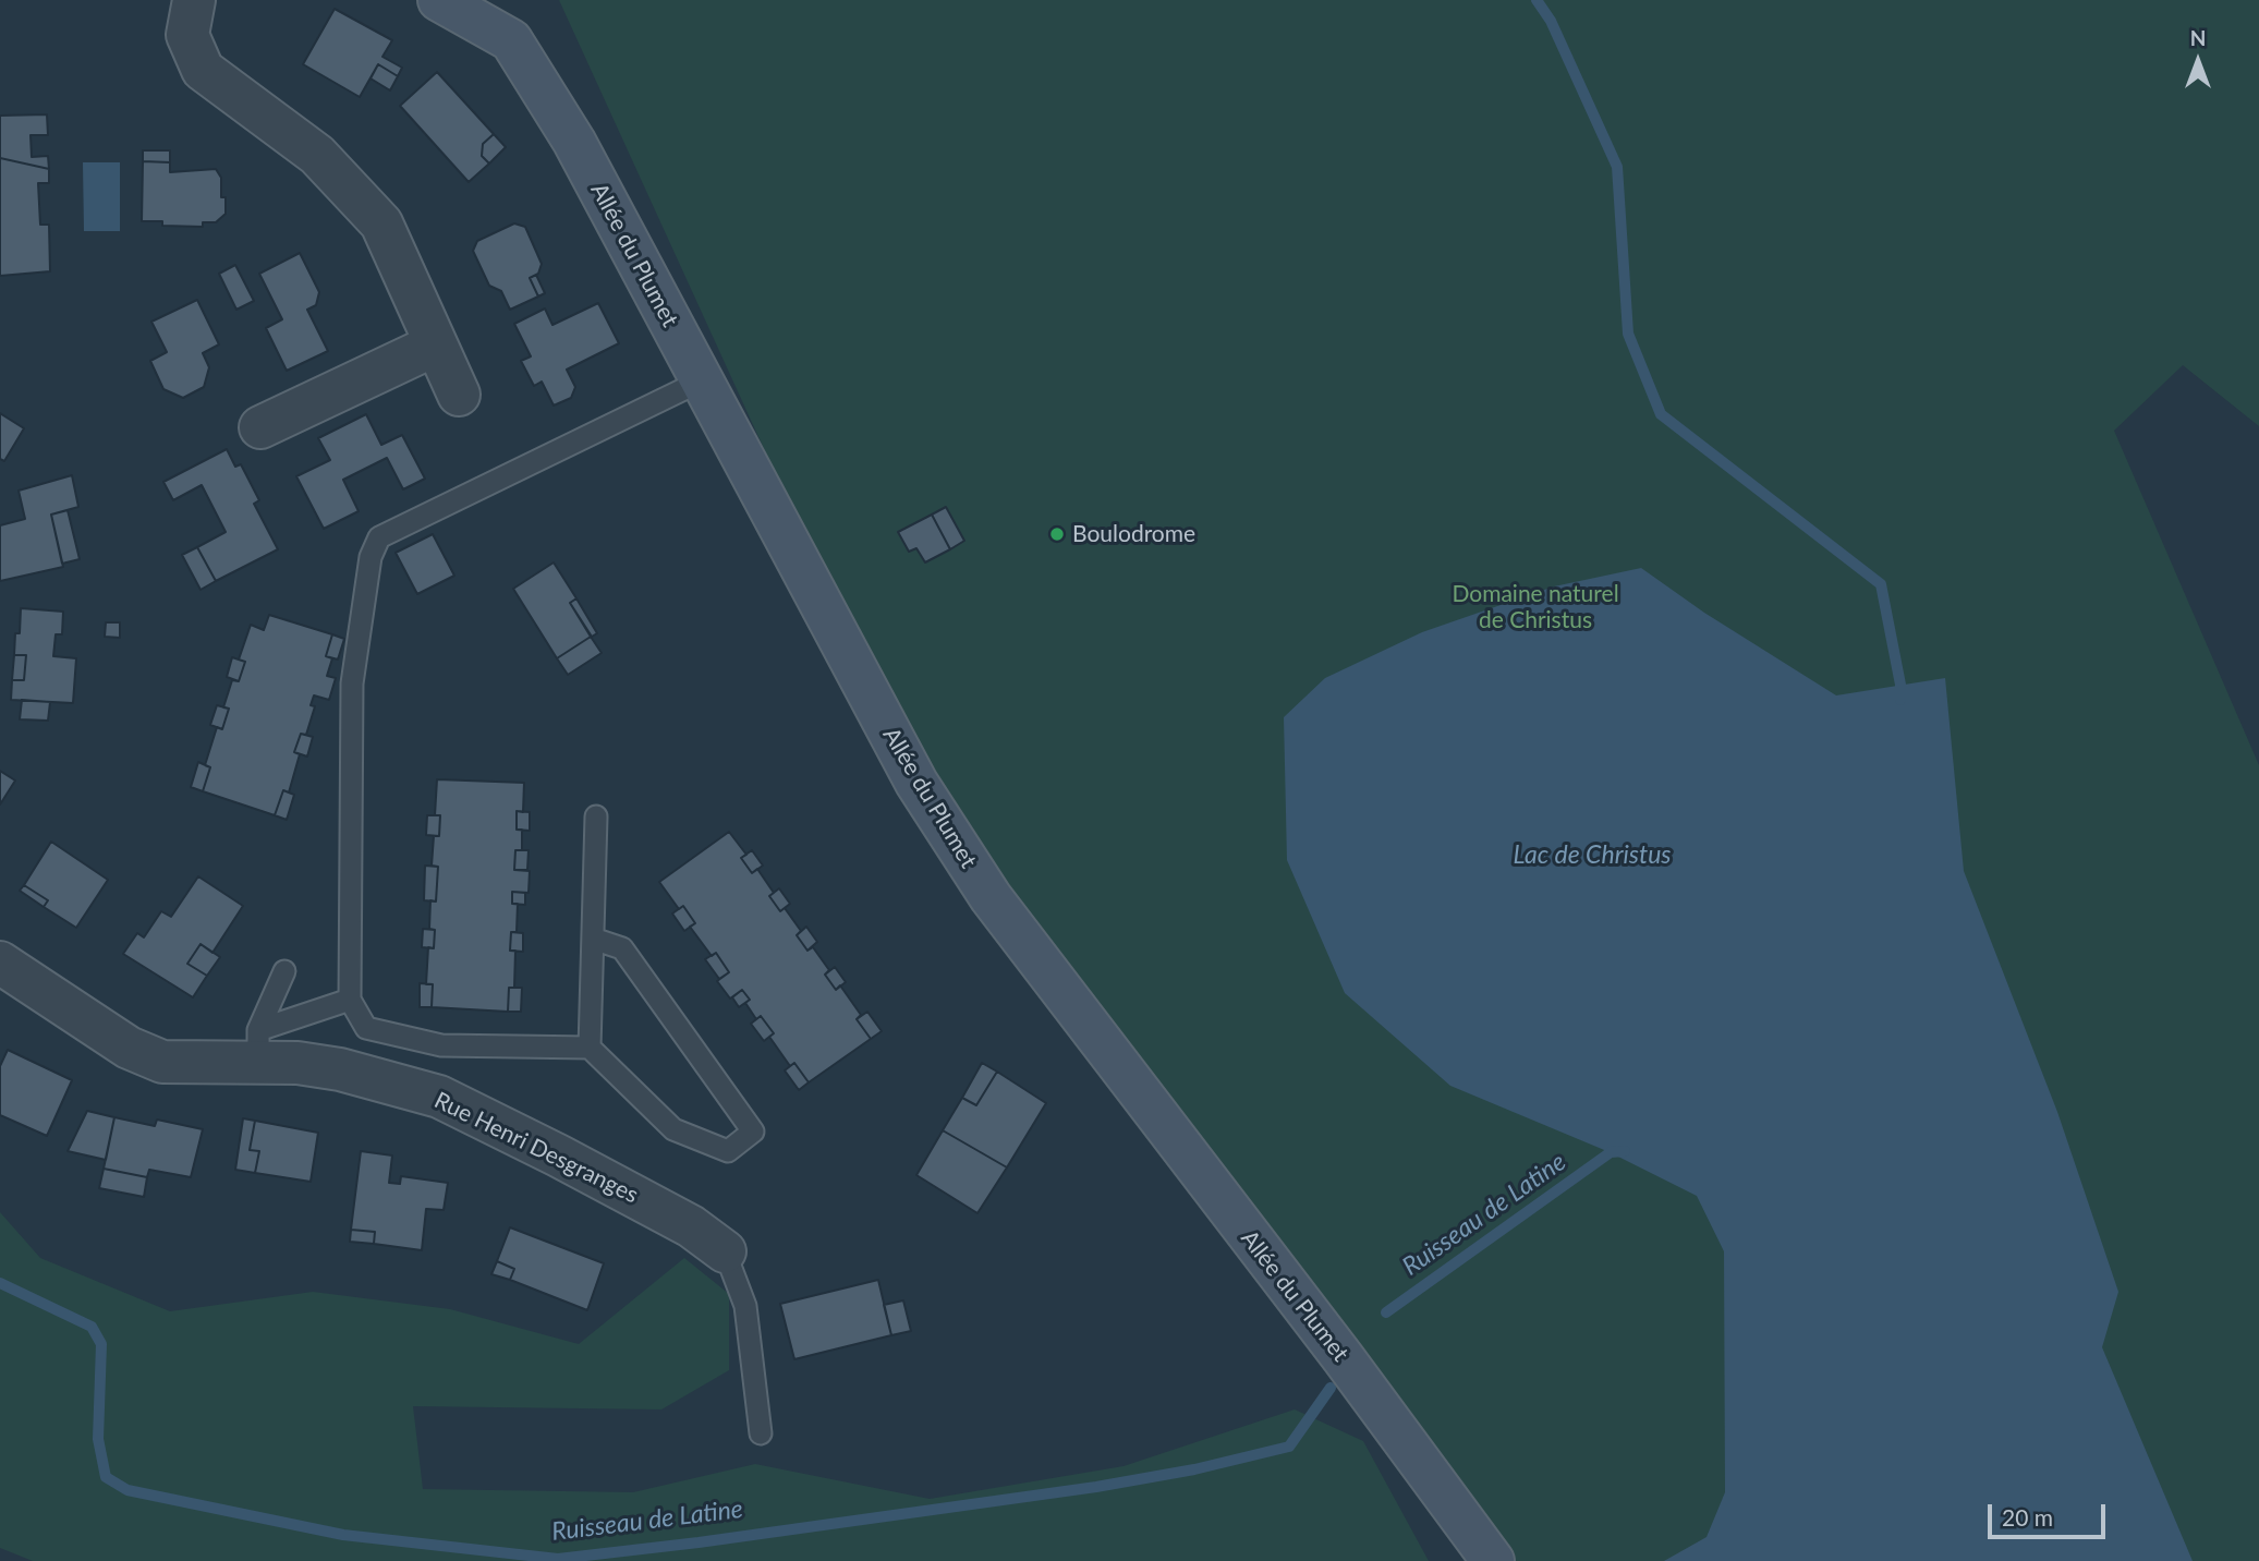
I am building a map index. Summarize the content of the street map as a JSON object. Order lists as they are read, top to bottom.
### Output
{
  "streets": {
    "street": ["Allée du Plumet", "Rue Henri Desgranges"]
  },
  "water": ["Lac de Christus", "Ruisseau de Latine"],
  "parks": ["Domaine naturel de Christus"],
  "places": ["Boulodrome"],
  "scale_bar": "20 m",
  "north": "top"
}
